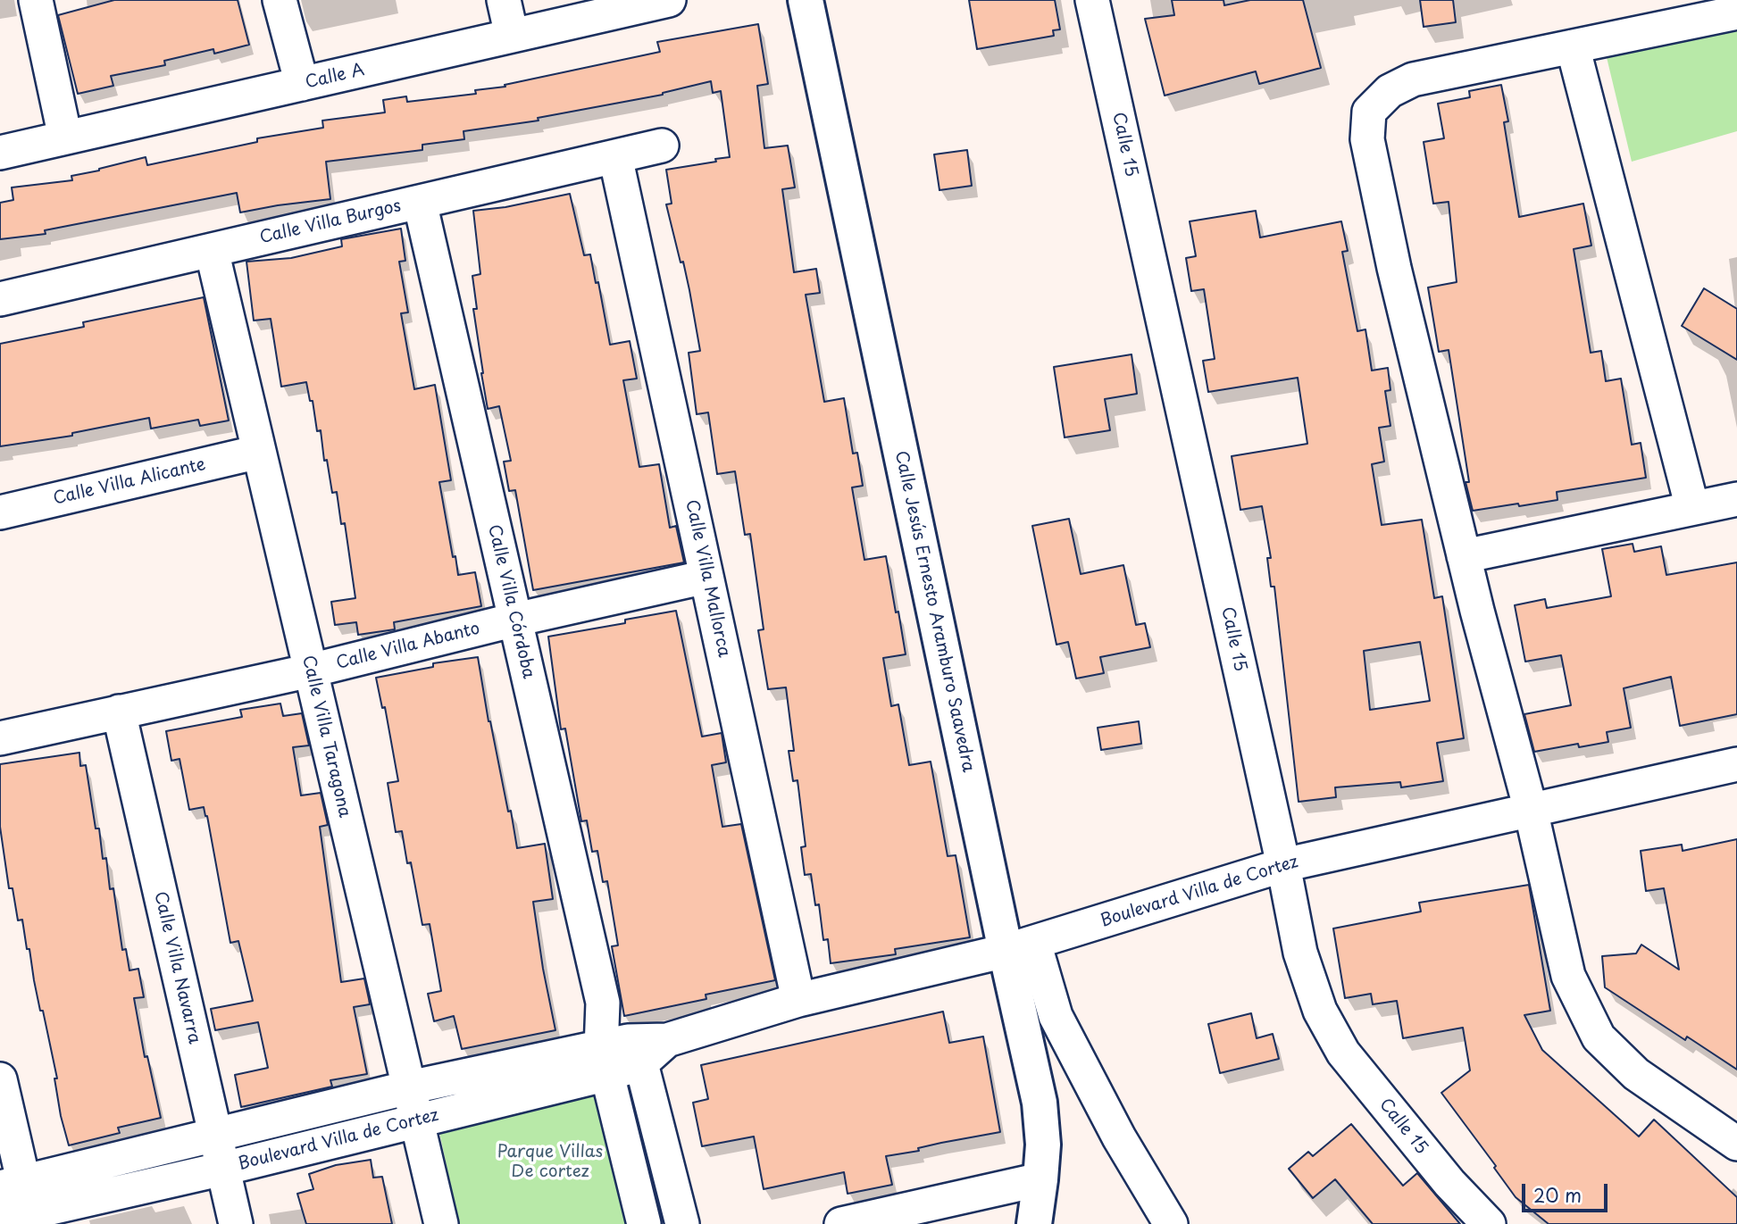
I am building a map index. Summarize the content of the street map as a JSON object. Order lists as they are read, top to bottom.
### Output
{
  "streets": {
    "street": [
      "Calle A",
      "Calle 15",
      "Calle Villa Burgos",
      "Calle Villa Alicante",
      "Calle Villa Mallorca",
      "Calle Villa Córdoba",
      "Calle Jesús Ernesto Aramburo Saavedra",
      "Calle Villa Abanto",
      "Calle Villa Taragona",
      "Boulevard Villa de Cortez",
      "Calle Villa Navarra"
    ]
  },
  "crossings": [
    ["Calle 15", "Boulevard Villa de Cortez"],
    ["Calle Villa Burgos", "Calle Villa Mallorca"],
    ["Calle Villa Burgos", "Calle Villa Córdoba"],
    ["Calle Villa Burgos", "Calle Villa Taragona"],
    ["Calle Villa Alicante", "Calle Villa Taragona"],
    ["Calle Villa Mallorca", "Calle Villa Abanto"],
    ["Calle Villa Mallorca", "Boulevard Villa de Cortez"],
    ["Calle Villa Córdoba", "Calle Villa Abanto"],
    ["Calle Villa Córdoba", "Boulevard Villa de Cortez"],
    ["Calle Jesús Ernesto Aramburo Saavedra", "Boulevard Villa de Cortez"],
    ["Calle Villa Abanto", "Calle Villa Taragona"],
    ["Calle Villa Abanto", "Calle Villa Navarra"],
    ["Calle Villa Taragona", "Boulevard Villa de Cortez"],
    ["Boulevard Villa de Cortez", "Calle Villa Navarra"]
  ],
  "parks": ["Parque Villas De cortez"],
  "scale_bar": "20 m"
}
